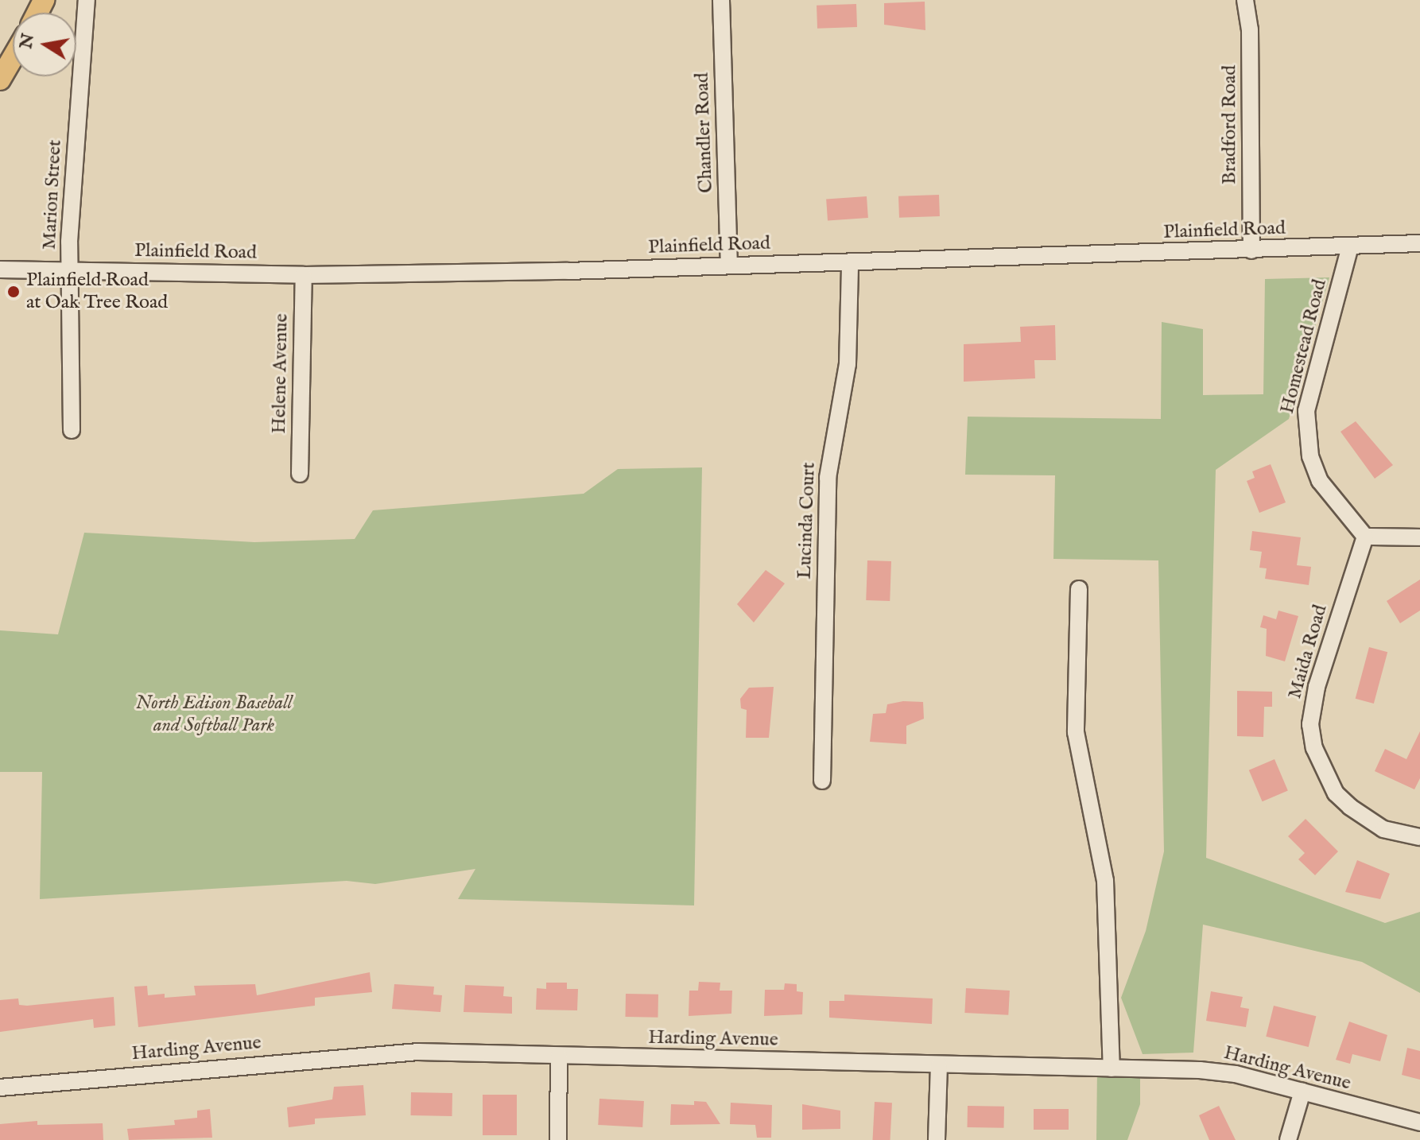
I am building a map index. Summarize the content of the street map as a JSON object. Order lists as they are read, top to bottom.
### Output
{
  "streets": {
    "street": [
      "Bradford Road",
      "Chandler Road",
      "Marion Street",
      "Plainfield Road",
      "Homestead Road",
      "Helene Avenue",
      "Lucinda Court",
      "Maida Road",
      "Harding Avenue"
    ]
  },
  "crossings": [
    ["Bradford Road", "Plainfield Road"],
    ["Chandler Road", "Plainfield Road"],
    ["Marion Street", "Plainfield Road"],
    ["Plainfield Road", "Homestead Road"],
    ["Plainfield Road", "Helene Avenue"],
    ["Plainfield Road", "Lucinda Court"],
    ["Homestead Road", "Maida Road"]
  ],
  "parks": ["North Edison Baseball and Softball Park"],
  "places": ["Plainfield Road at Oak Tree Road"],
  "north": "left"
}
